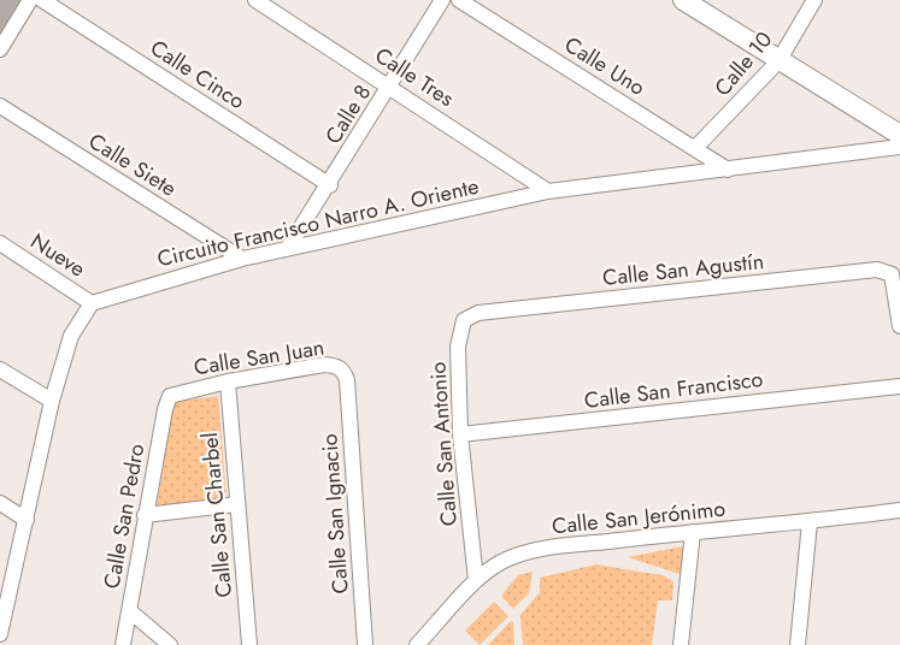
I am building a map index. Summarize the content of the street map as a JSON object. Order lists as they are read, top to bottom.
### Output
{
  "streets": {
    "street": [
      "Calle 10",
      "Calle Uno",
      "Calle Cinco",
      "Calle Tres",
      "Calle 8",
      "Calle Siete",
      "Circuito Francisco Narro A. Oriente",
      "Nueve",
      "Calle San Agustín",
      "Calle San Juan",
      "Calle San Francisco",
      "Calle San Antonio",
      "Calle San Ignacio",
      "Calle San Charbel",
      "Calle San Pedro",
      "Calle San Jerónimo"
    ]
  },
  "crossings": [
    ["Calle 10", "Calle Uno"],
    ["Calle Uno", "Circuito Francisco Narro A. Oriente"],
    ["Calle Cinco", "Calle 8"],
    ["Calle Tres", "Calle 8"],
    ["Calle Tres", "Circuito Francisco Narro A. Oriente"],
    ["Calle 8", "Circuito Francisco Narro A. Oriente"],
    ["Calle Siete", "Circuito Francisco Narro A. Oriente"],
    ["Circuito Francisco Narro A. Oriente", "Nueve"],
    ["Calle San Agustín", "Calle San Antonio"],
    ["Calle San Juan", "Calle San Ignacio"],
    ["Calle San Juan", "Calle San Charbel"],
    ["Calle San Juan", "Calle San Pedro"],
    ["Calle San Francisco", "Calle San Antonio"],
    ["Calle San Antonio", "Calle San Jerónimo"]
  ]
}
